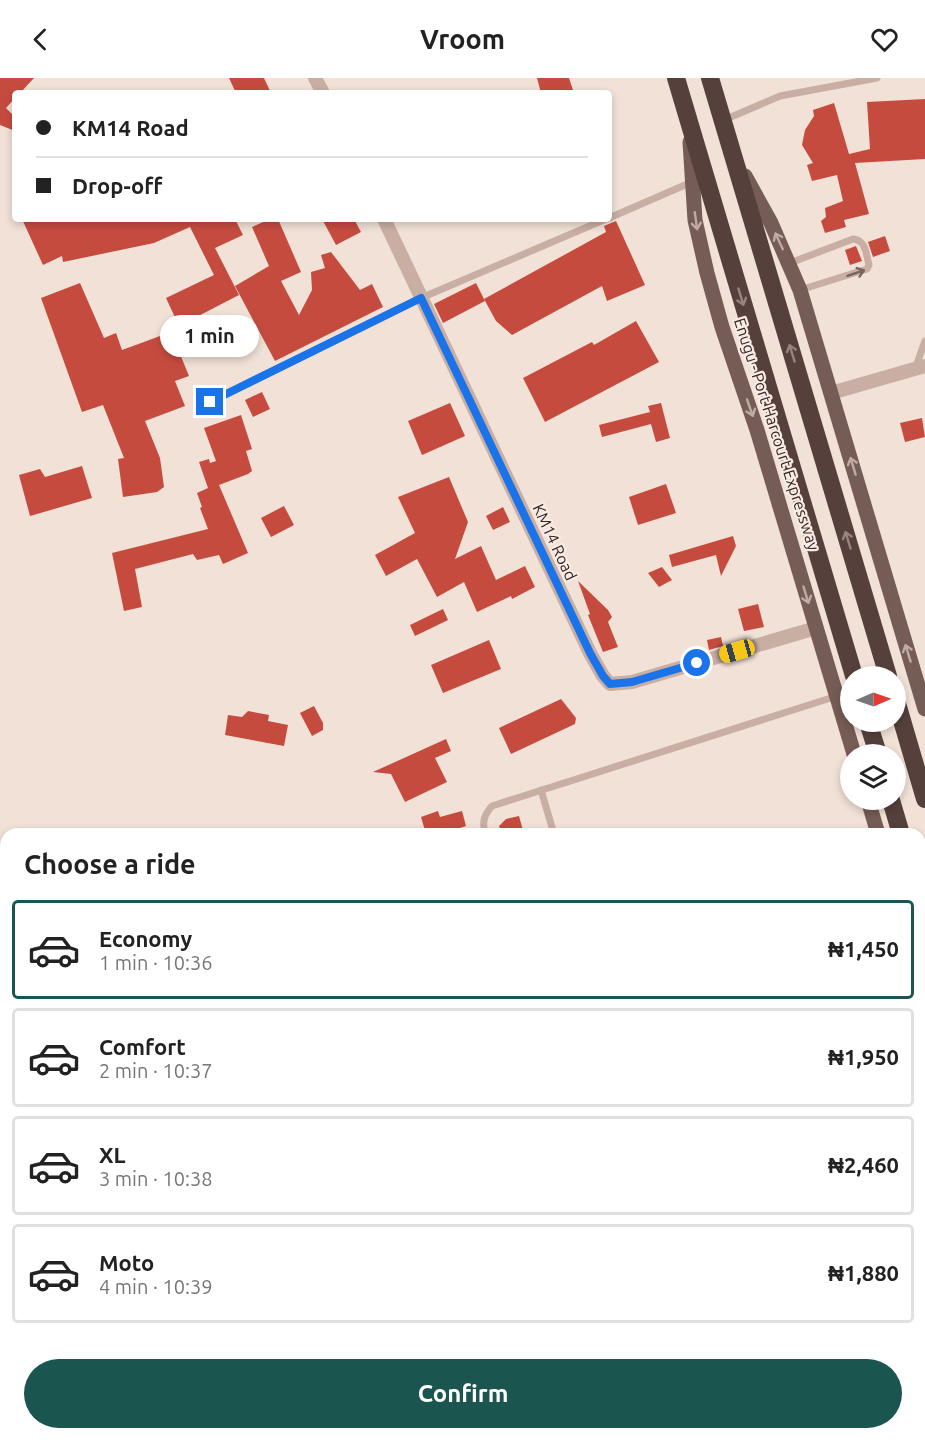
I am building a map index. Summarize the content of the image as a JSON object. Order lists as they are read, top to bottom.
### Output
{
  "streets": {
    "highway": ["Enugu - Port Harcourt Expressway"],
    "street": ["KM14 Road"]
  },
  "crossings": [
    ["Enugu - Port Harcourt Expressway", "KM14 Road"]
  ],
  "north": "right",
  "page": {
    "header": "Vroom",
    "banner": ["KM14 Road", "Drop-off"],
    "bubble": "1 min",
    "heading": "Choose a ride",
    "list": [
      {
        "name": "Economy",
        "note": "1 min · 10:36",
        "value": "₦1,450"
      },
      {
        "name": "Comfort",
        "note": "2 min · 10:37",
        "value": "₦1,950"
      },
      {
        "name": "XL",
        "note": "3 min · 10:38",
        "value": "₦2,460"
      },
      {
        "name": "Moto",
        "note": "4 min · 10:39",
        "value": "₦1,880"
      }
    ],
    "buttons": "Confirm"
  }
}
